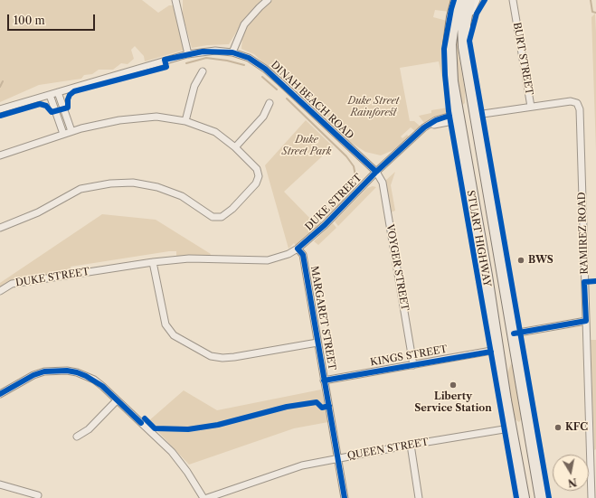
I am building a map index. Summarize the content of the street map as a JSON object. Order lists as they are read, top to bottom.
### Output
{
  "streets": {
    "highway": ["STUART HIGHWAY"],
    "street": [
      "BURT STREET",
      "DINAH BEACH ROAD",
      "DUKE STREET",
      "RAMIREZ ROAD",
      "VOYGER STREET",
      "MARGARET STREET",
      "KINGS STREET",
      "QUEEN STREET"
    ]
  },
  "crossings": [
    ["BURT STREET", "RAMIREZ ROAD"],
    ["BURT STREET", "STUART HIGHWAY"],
    ["DINAH BEACH ROAD", "DUKE STREET"],
    ["DINAH BEACH ROAD", "VOYGER STREET"],
    ["DUKE STREET", "STUART HIGHWAY"],
    ["DUKE STREET", "VOYGER STREET"],
    ["DUKE STREET", "MARGARET STREET"],
    ["STUART HIGHWAY", "KINGS STREET"],
    ["STUART HIGHWAY", "QUEEN STREET"],
    ["VOYGER STREET", "KINGS STREET"],
    ["MARGARET STREET", "KINGS STREET"],
    ["MARGARET STREET", "QUEEN STREET"]
  ],
  "parks": ["Duke Street Rainforest", "Duke Street Park"],
  "places": ["BWS", "Liberty Service Station", "KFC"],
  "scale_bar": "100 m",
  "north": "bottom"
}
